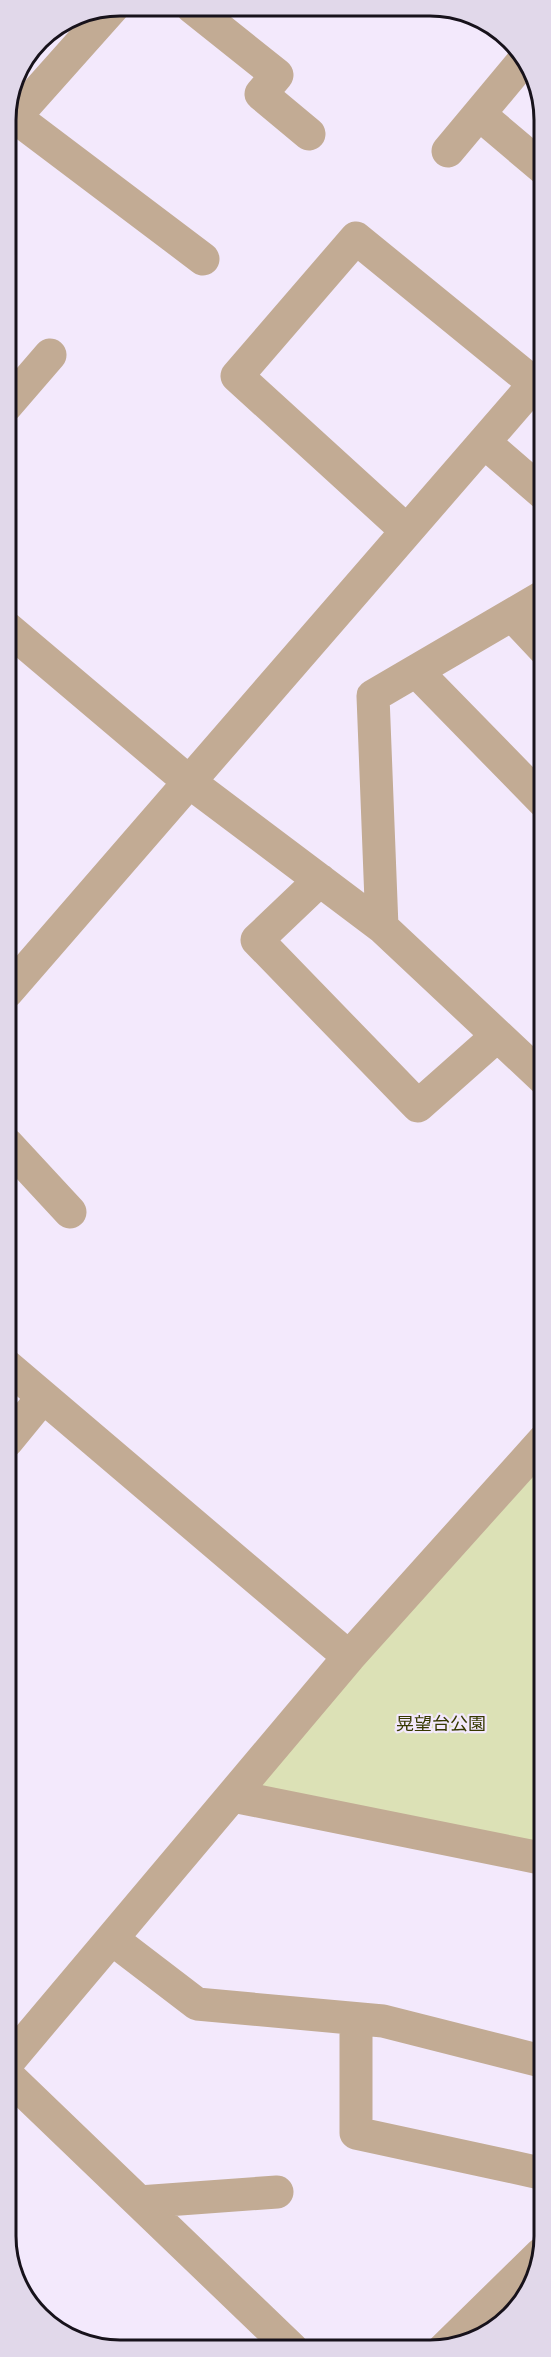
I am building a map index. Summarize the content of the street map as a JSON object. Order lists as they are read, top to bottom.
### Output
{
  "parks": ["晃望台公園"]
}
